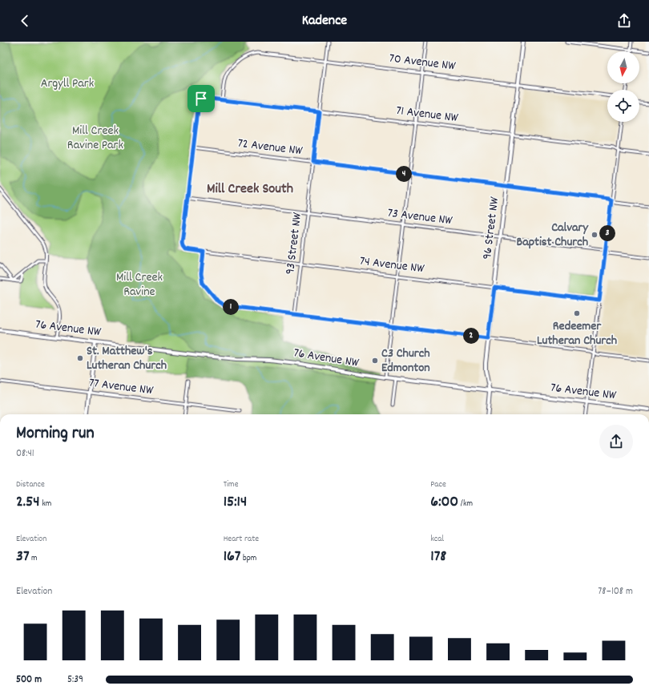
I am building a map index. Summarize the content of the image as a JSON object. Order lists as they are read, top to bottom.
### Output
{
  "streets": {
    "street": [
      "70 Avenue NW",
      "71 Avenue NW",
      "72 Avenue NW",
      "73 Avenue NW",
      "96 Street NW",
      "93 Street NW",
      "74 Avenue NW",
      "76 Avenue NW",
      "77 Avenue NW"
    ]
  },
  "crossings": [
    ["70 Avenue NW", "71 Avenue NW"],
    ["70 Avenue NW", "96 Street NW"],
    ["70 Avenue NW", "93 Street NW"],
    ["71 Avenue NW", "72 Avenue NW"],
    ["71 Avenue NW", "96 Street NW"],
    ["71 Avenue NW", "93 Street NW"],
    ["72 Avenue NW", "96 Street NW"],
    ["72 Avenue NW", "93 Street NW"],
    ["73 Avenue NW", "96 Street NW"],
    ["73 Avenue NW", "93 Street NW"],
    ["73 Avenue NW", "74 Avenue NW"],
    ["96 Street NW", "74 Avenue NW"],
    ["96 Street NW", "76 Avenue NW"],
    ["93 Street NW", "74 Avenue NW"]
  ],
  "districts": ["Mill Creek South"],
  "parks": ["Argyll Park", "Mill Creek Ravine Park", "Mill Creek Ravine"],
  "places": [
    "Calvary Baptist Church",
    "Redeemer Lutheran Church",
    "St. Matthew's Lutheran Church",
    "C3 Church Edmonton"
  ],
  "north": "bottom",
  "page": {
    "header": "Kadence",
    "pins": [
      "4",
      "3",
      "1",
      "2"
    ],
    "heading": ["Morning run", "08:41"],
    "stats": [
      ["Distance", "2.54 km"],
      ["Time", "15:14"],
      ["Pace", "6:00 /km"],
      ["Elevation", "37 m"],
      ["Heart rate", "167 bpm"],
      ["kcal", "178"]
    ],
    "chart": ["Elevation", "78–108 m"],
    "list": [
      {
        "name": "500 m",
        "note": "5:39"
      }
    ]
  }
}
